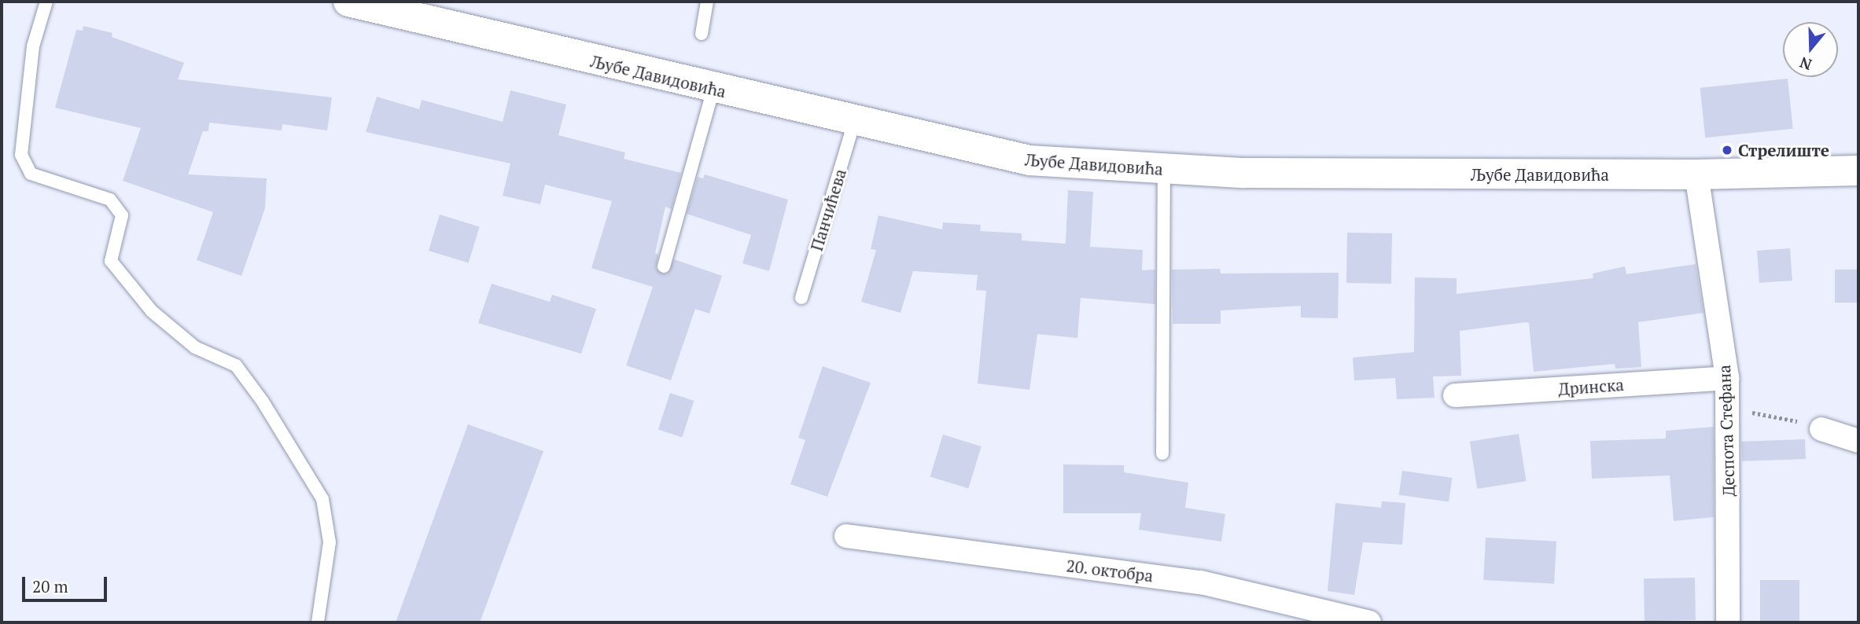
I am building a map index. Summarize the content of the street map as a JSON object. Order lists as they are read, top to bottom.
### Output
{
  "streets": {
    "main road": ["Љубе Давидовића"],
    "street": ["Дринска", "Деспота Стефана", "20. октобра"],
    "lane": ["Панчићева"]
  },
  "crossings": [
    ["Љубе Давидовића", "Панчићева"],
    ["Љубе Давидовића", "Деспота Стефана"],
    ["Дринска", "Деспота Стефана"]
  ],
  "places": ["Стрелиште"],
  "scale_bar": "20 m",
  "north": "bottom"
}
